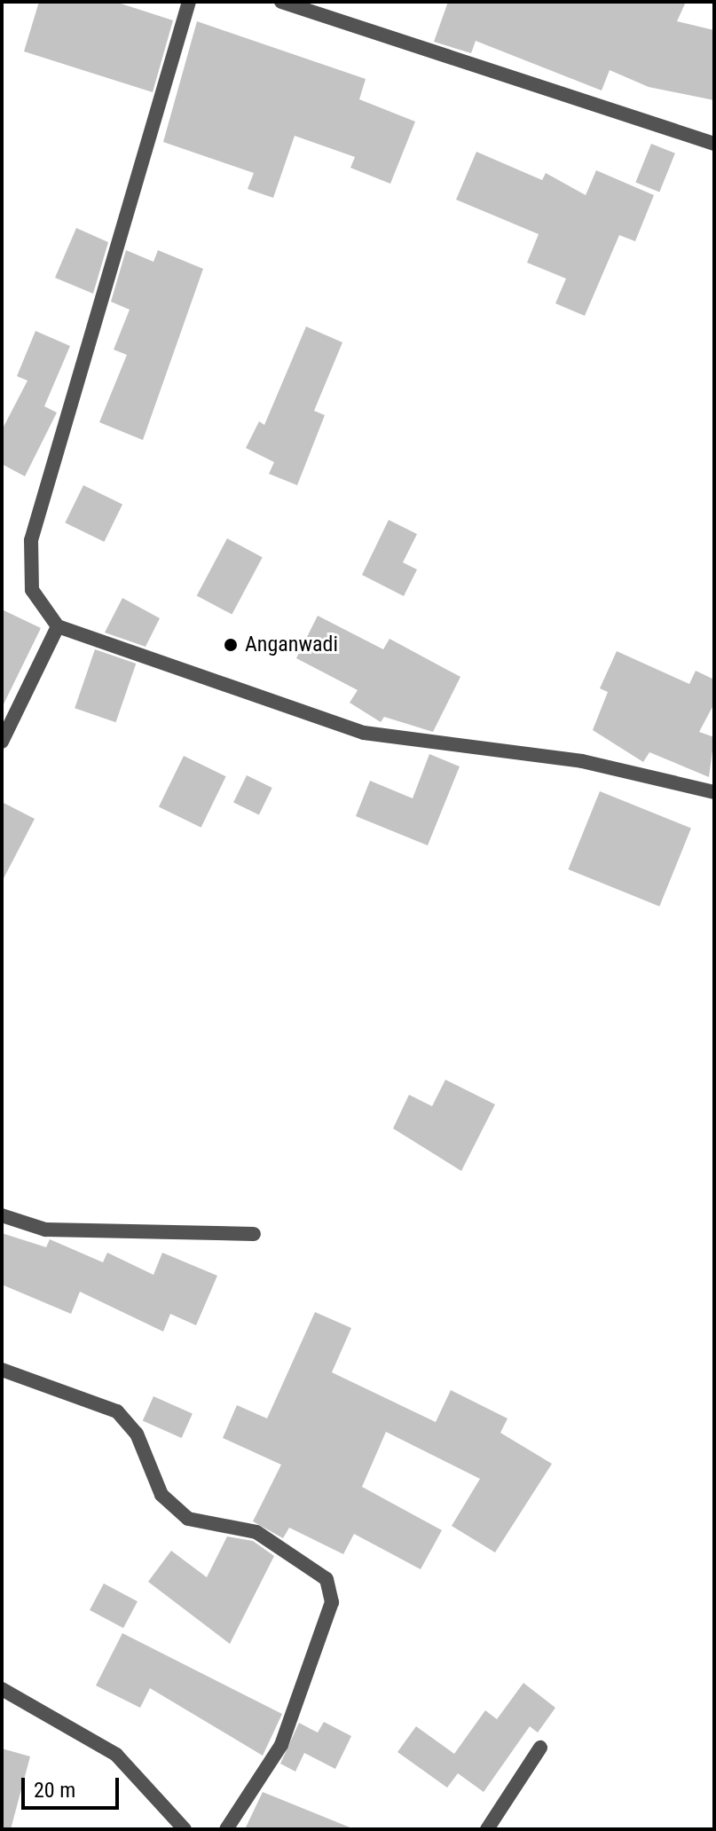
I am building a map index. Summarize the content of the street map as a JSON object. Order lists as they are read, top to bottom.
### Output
{
  "places": ["Anganwadi"],
  "scale_bar": "20 m"
}
